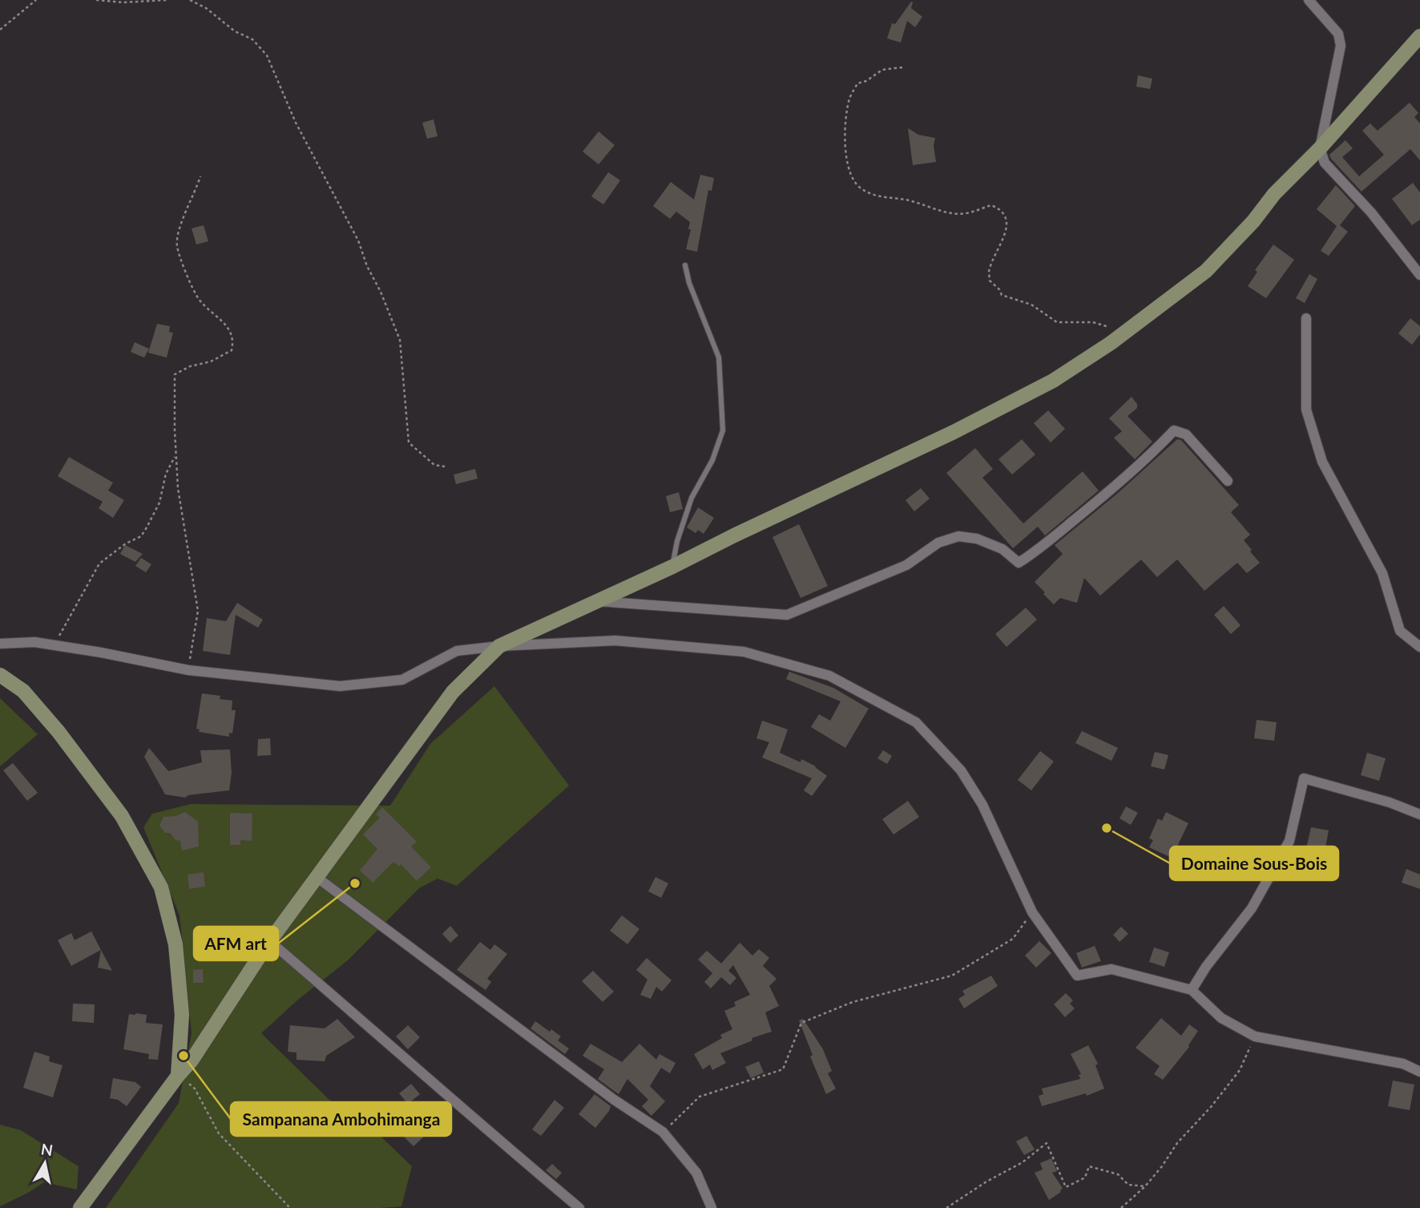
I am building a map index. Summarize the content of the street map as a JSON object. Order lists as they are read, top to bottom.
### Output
{
  "places": ["Domaine Sous-Bois", "AFM art", "Sampanana Ambohimanga"],
  "north": "top"
}
